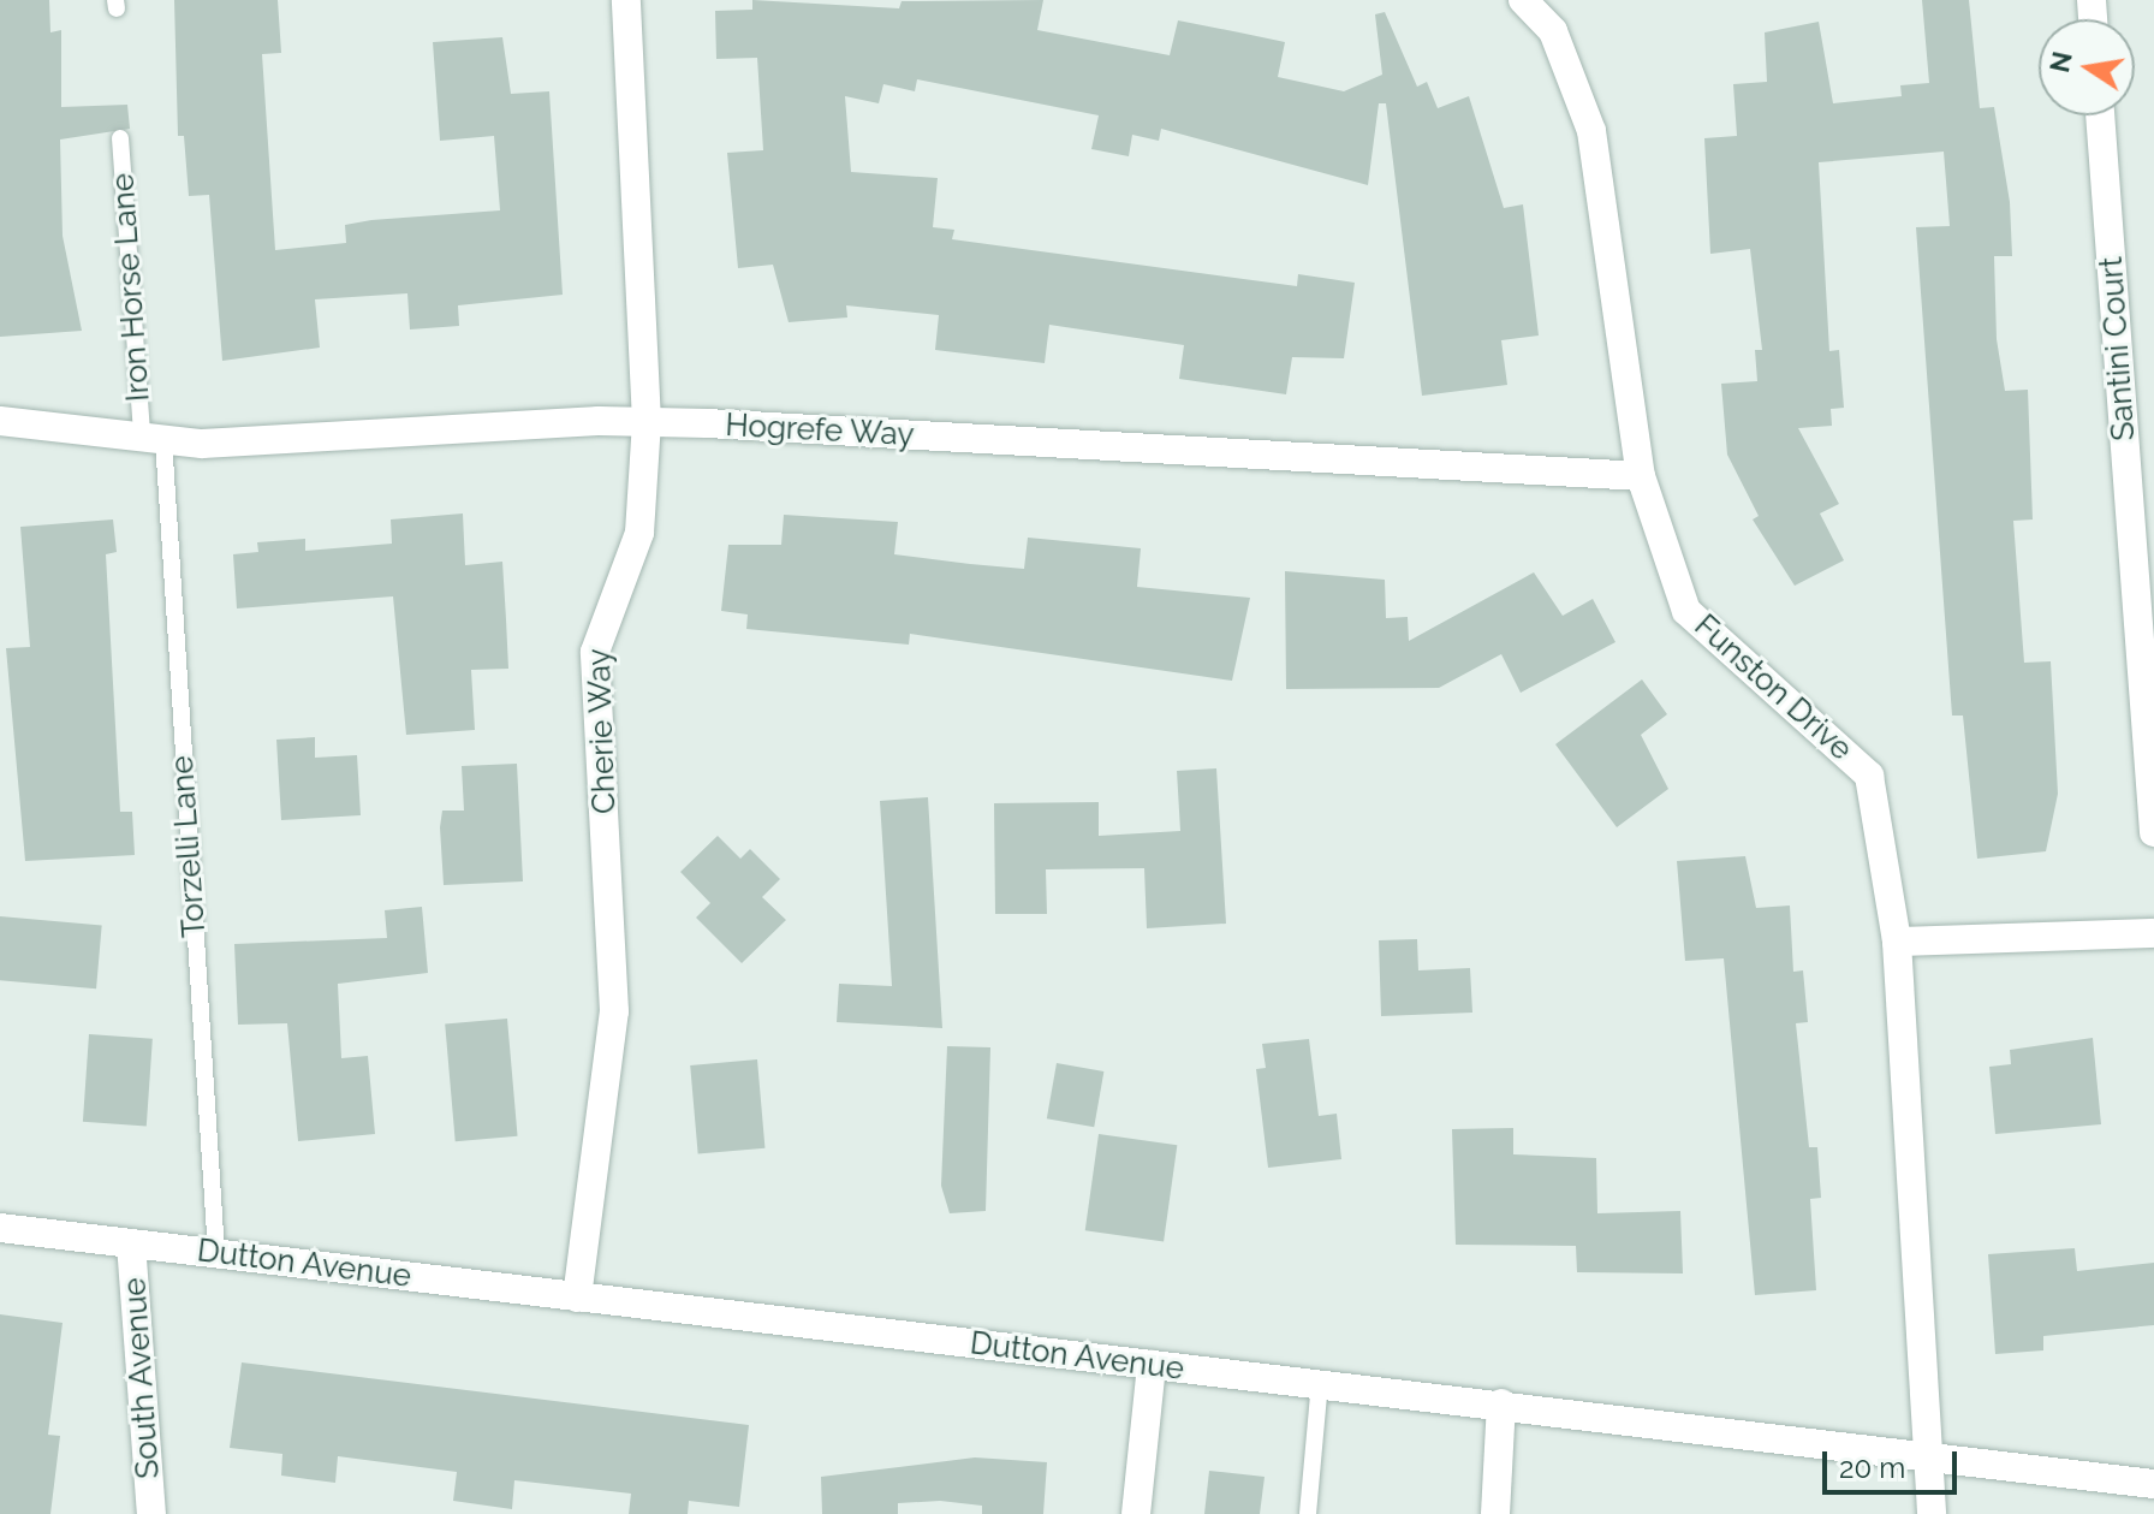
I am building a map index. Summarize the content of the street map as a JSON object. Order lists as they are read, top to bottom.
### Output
{
  "streets": {
    "street": [
      "Santini Court",
      "Hogrefe Way",
      "Funston Drive",
      "Cherie Way",
      "Dutton Avenue",
      "South Avenue"
    ],
    "lane": ["Iron Horse Lane", "Torzelli Lane"]
  },
  "crossings": [
    ["Iron Horse Lane", "Hogrefe Way"],
    ["Iron Horse Lane", "Torzelli Lane"],
    ["Hogrefe Way", "Funston Drive"],
    ["Hogrefe Way", "Cherie Way"],
    ["Hogrefe Way", "Torzelli Lane"],
    ["Funston Drive", "Dutton Avenue"],
    ["Cherie Way", "Dutton Avenue"],
    ["Torzelli Lane", "Dutton Avenue"],
    ["Dutton Avenue", "South Avenue"]
  ],
  "scale_bar": "20 m",
  "north": "left"
}
